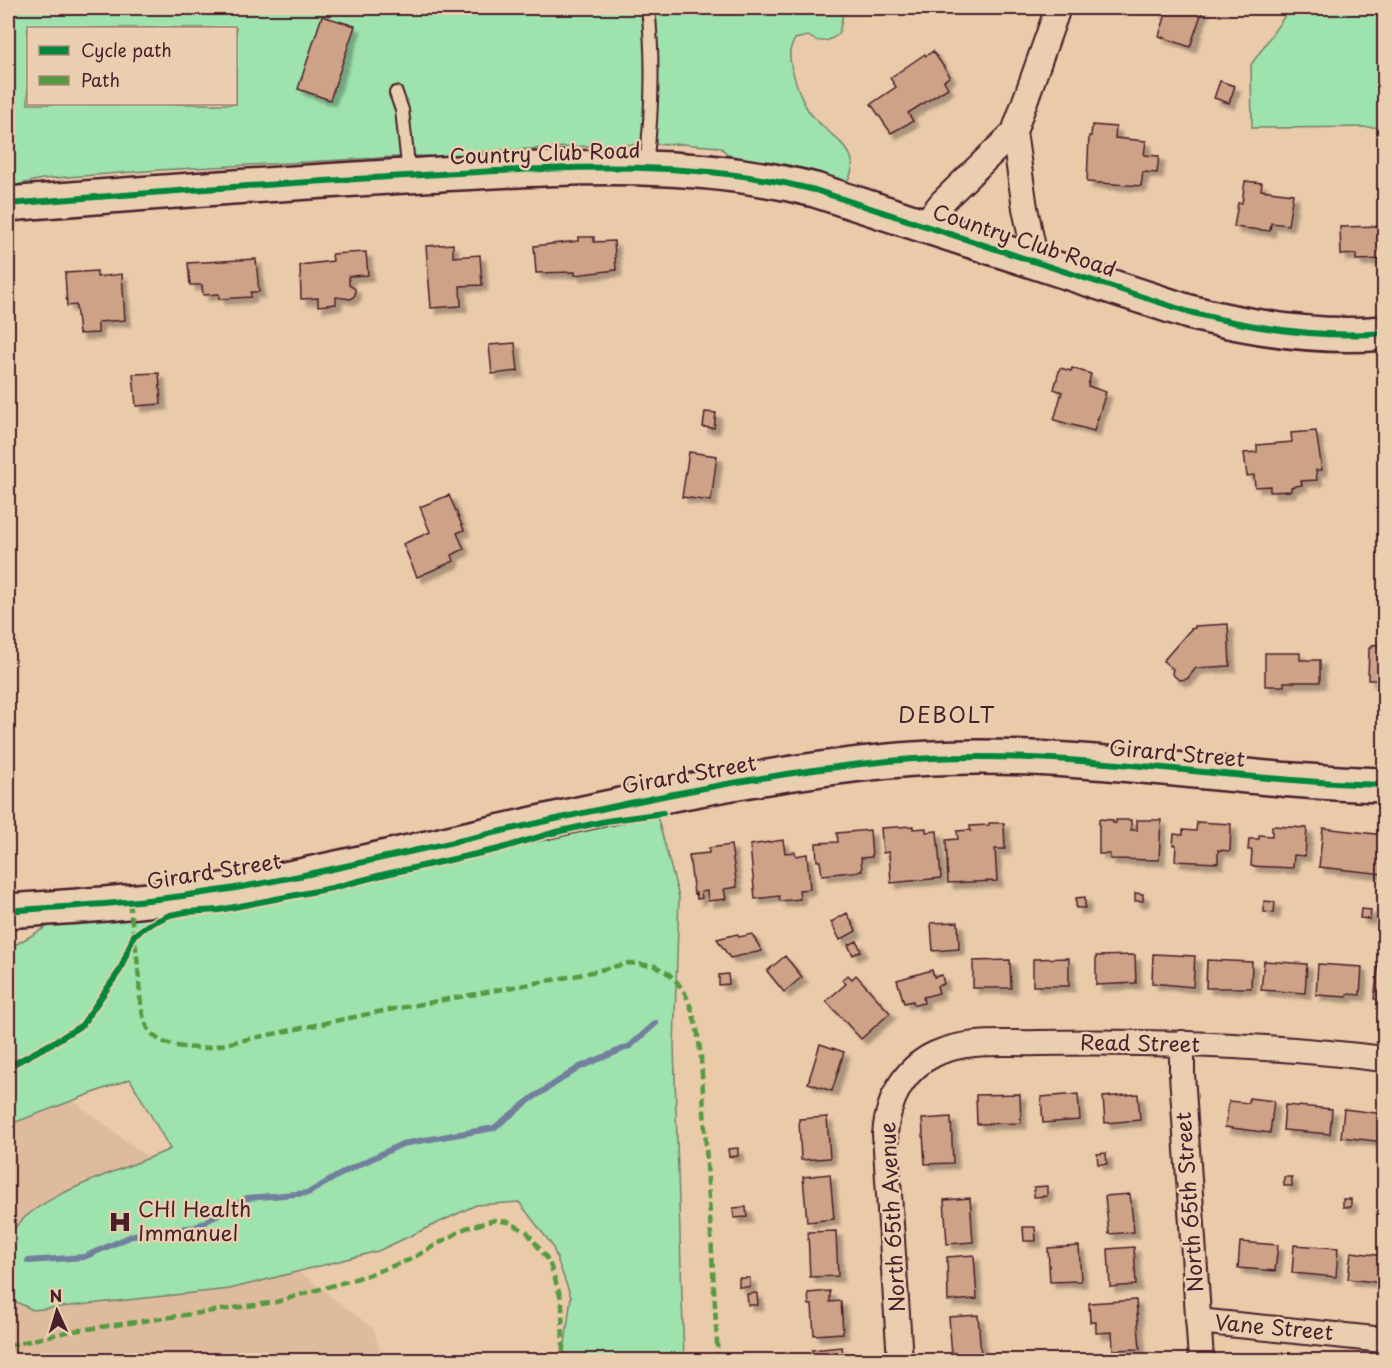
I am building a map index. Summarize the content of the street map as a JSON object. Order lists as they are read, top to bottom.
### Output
{
  "streets": {
    "street": [
      "Country Club Road",
      "Girard Street",
      "Read Street",
      "North 65th Street",
      "North 65th Avenue",
      "Vane Street"
    ]
  },
  "crossings": [
    ["Read Street", "North 65th Street"],
    ["Read Street", "North 65th Avenue"],
    ["North 65th Street", "Vane Street"]
  ],
  "districts": ["DEBOLT"],
  "places": {
    "hospital": ["CHI Health Immanuel"]
  },
  "legend": ["Cycle path", "Path"],
  "north": "top"
}
